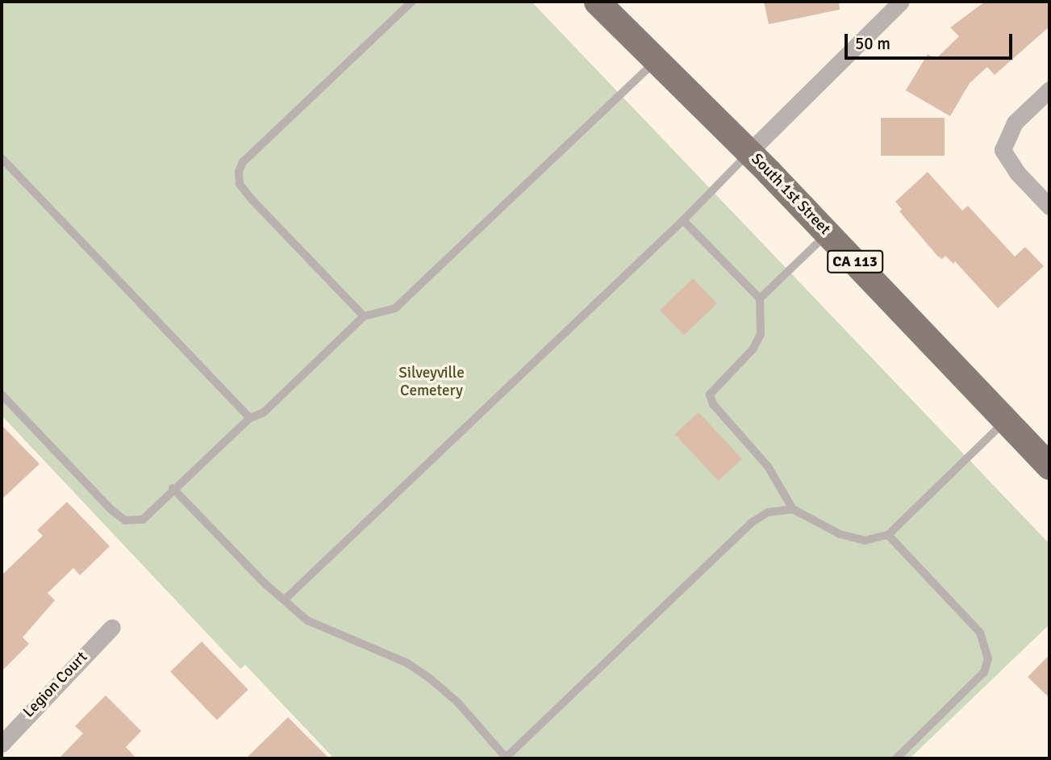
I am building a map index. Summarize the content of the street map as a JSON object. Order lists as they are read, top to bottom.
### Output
{
  "streets": {
    "main road": ["South 1st Street", "CA 113"],
    "street": ["Legion Court"]
  },
  "parks": ["Silveyville Cemetery"],
  "scale_bar": "50 m"
}
